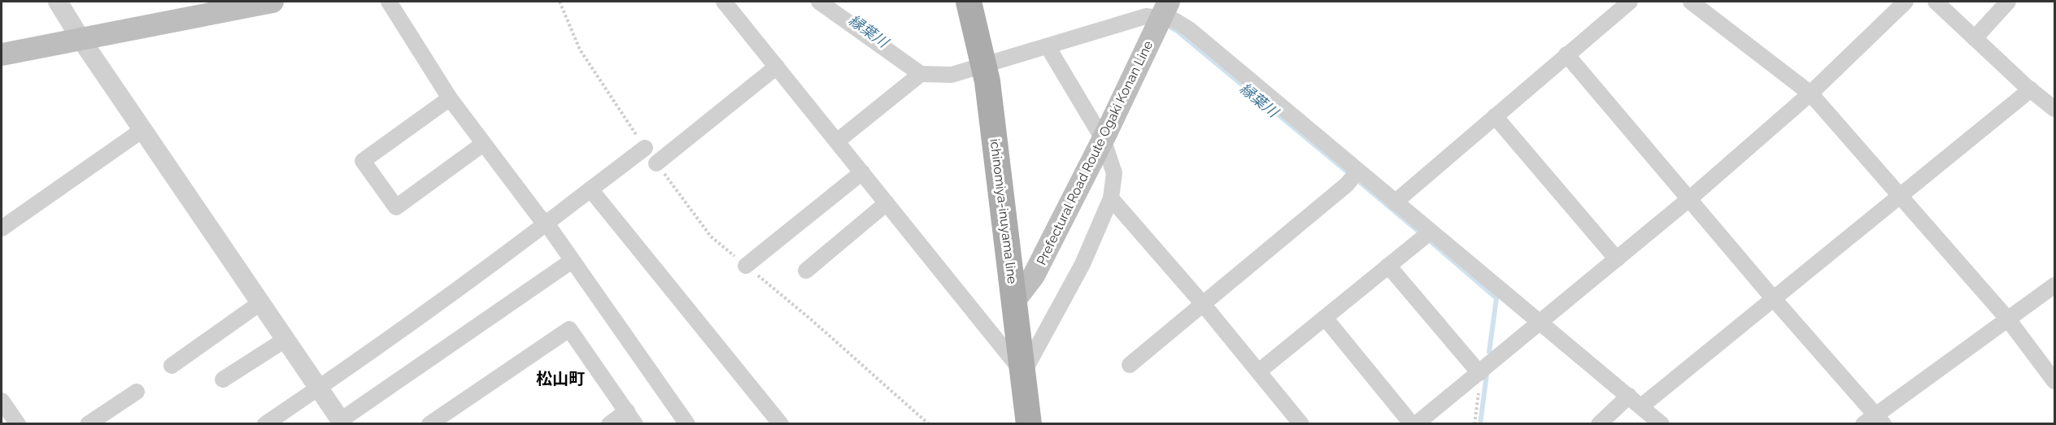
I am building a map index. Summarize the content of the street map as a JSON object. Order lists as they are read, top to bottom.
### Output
{
  "streets": {
    "main road": ["Prefectural Road Route Ogaki Konan Line", "ichinomiya-inuyama line"]
  },
  "crossings": [
    ["Prefectural Road Route Ogaki Konan Line", "ichinomiya-inuyama line"]
  ],
  "districts": ["松山町"],
  "water": ["縁葉川"]
}
